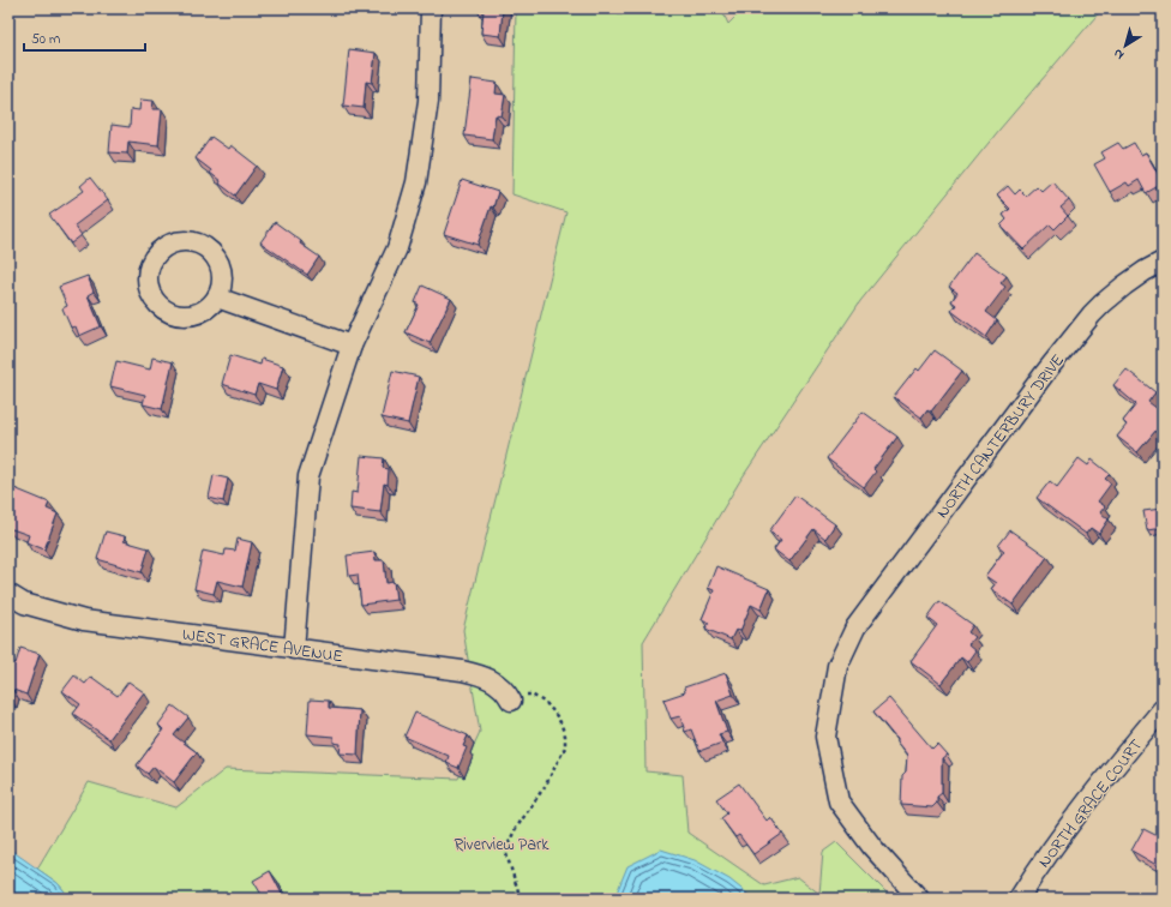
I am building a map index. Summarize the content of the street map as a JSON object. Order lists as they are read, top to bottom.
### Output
{
  "streets": {
    "street": ["NORTH CANTERBURY DRIVE", "WEST GRACE AVENUE", "NORTH GRACE COURT"]
  },
  "parks": ["Riverview Park"],
  "scale_bar": "50 m",
  "north": "bottom left"
}
